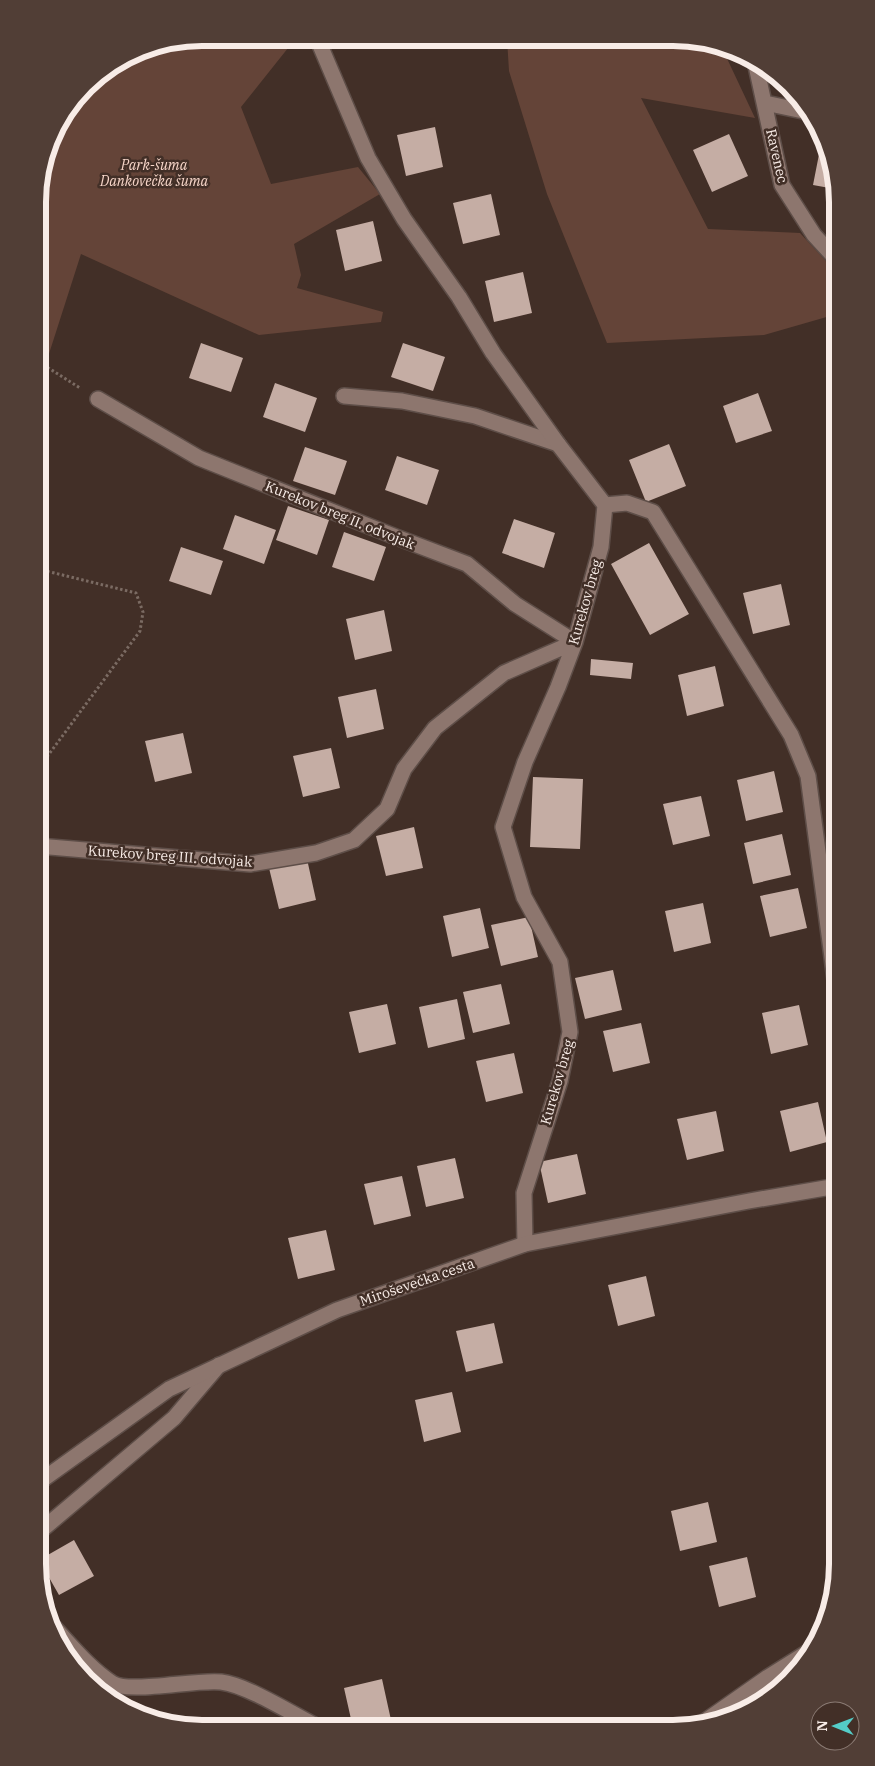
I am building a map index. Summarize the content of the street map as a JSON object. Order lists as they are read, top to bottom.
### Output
{
  "streets": {
    "street": [
      "Ravenec",
      "Kurekov breg II. odvojak",
      "Kurekov breg",
      "Kurekov breg III. odvojak",
      "Miroševečka cesta"
    ]
  },
  "crossings": [
    ["Kurekov breg II. odvojak", "Kurekov breg"],
    ["Kurekov breg II. odvojak", "Kurekov breg III. odvojak"],
    ["Kurekov breg", "Kurekov breg III. odvojak"],
    ["Kurekov breg", "Miroševečka cesta"]
  ],
  "parks": ["Park-šuma Dankovečka šuma"],
  "north": "left"
}
